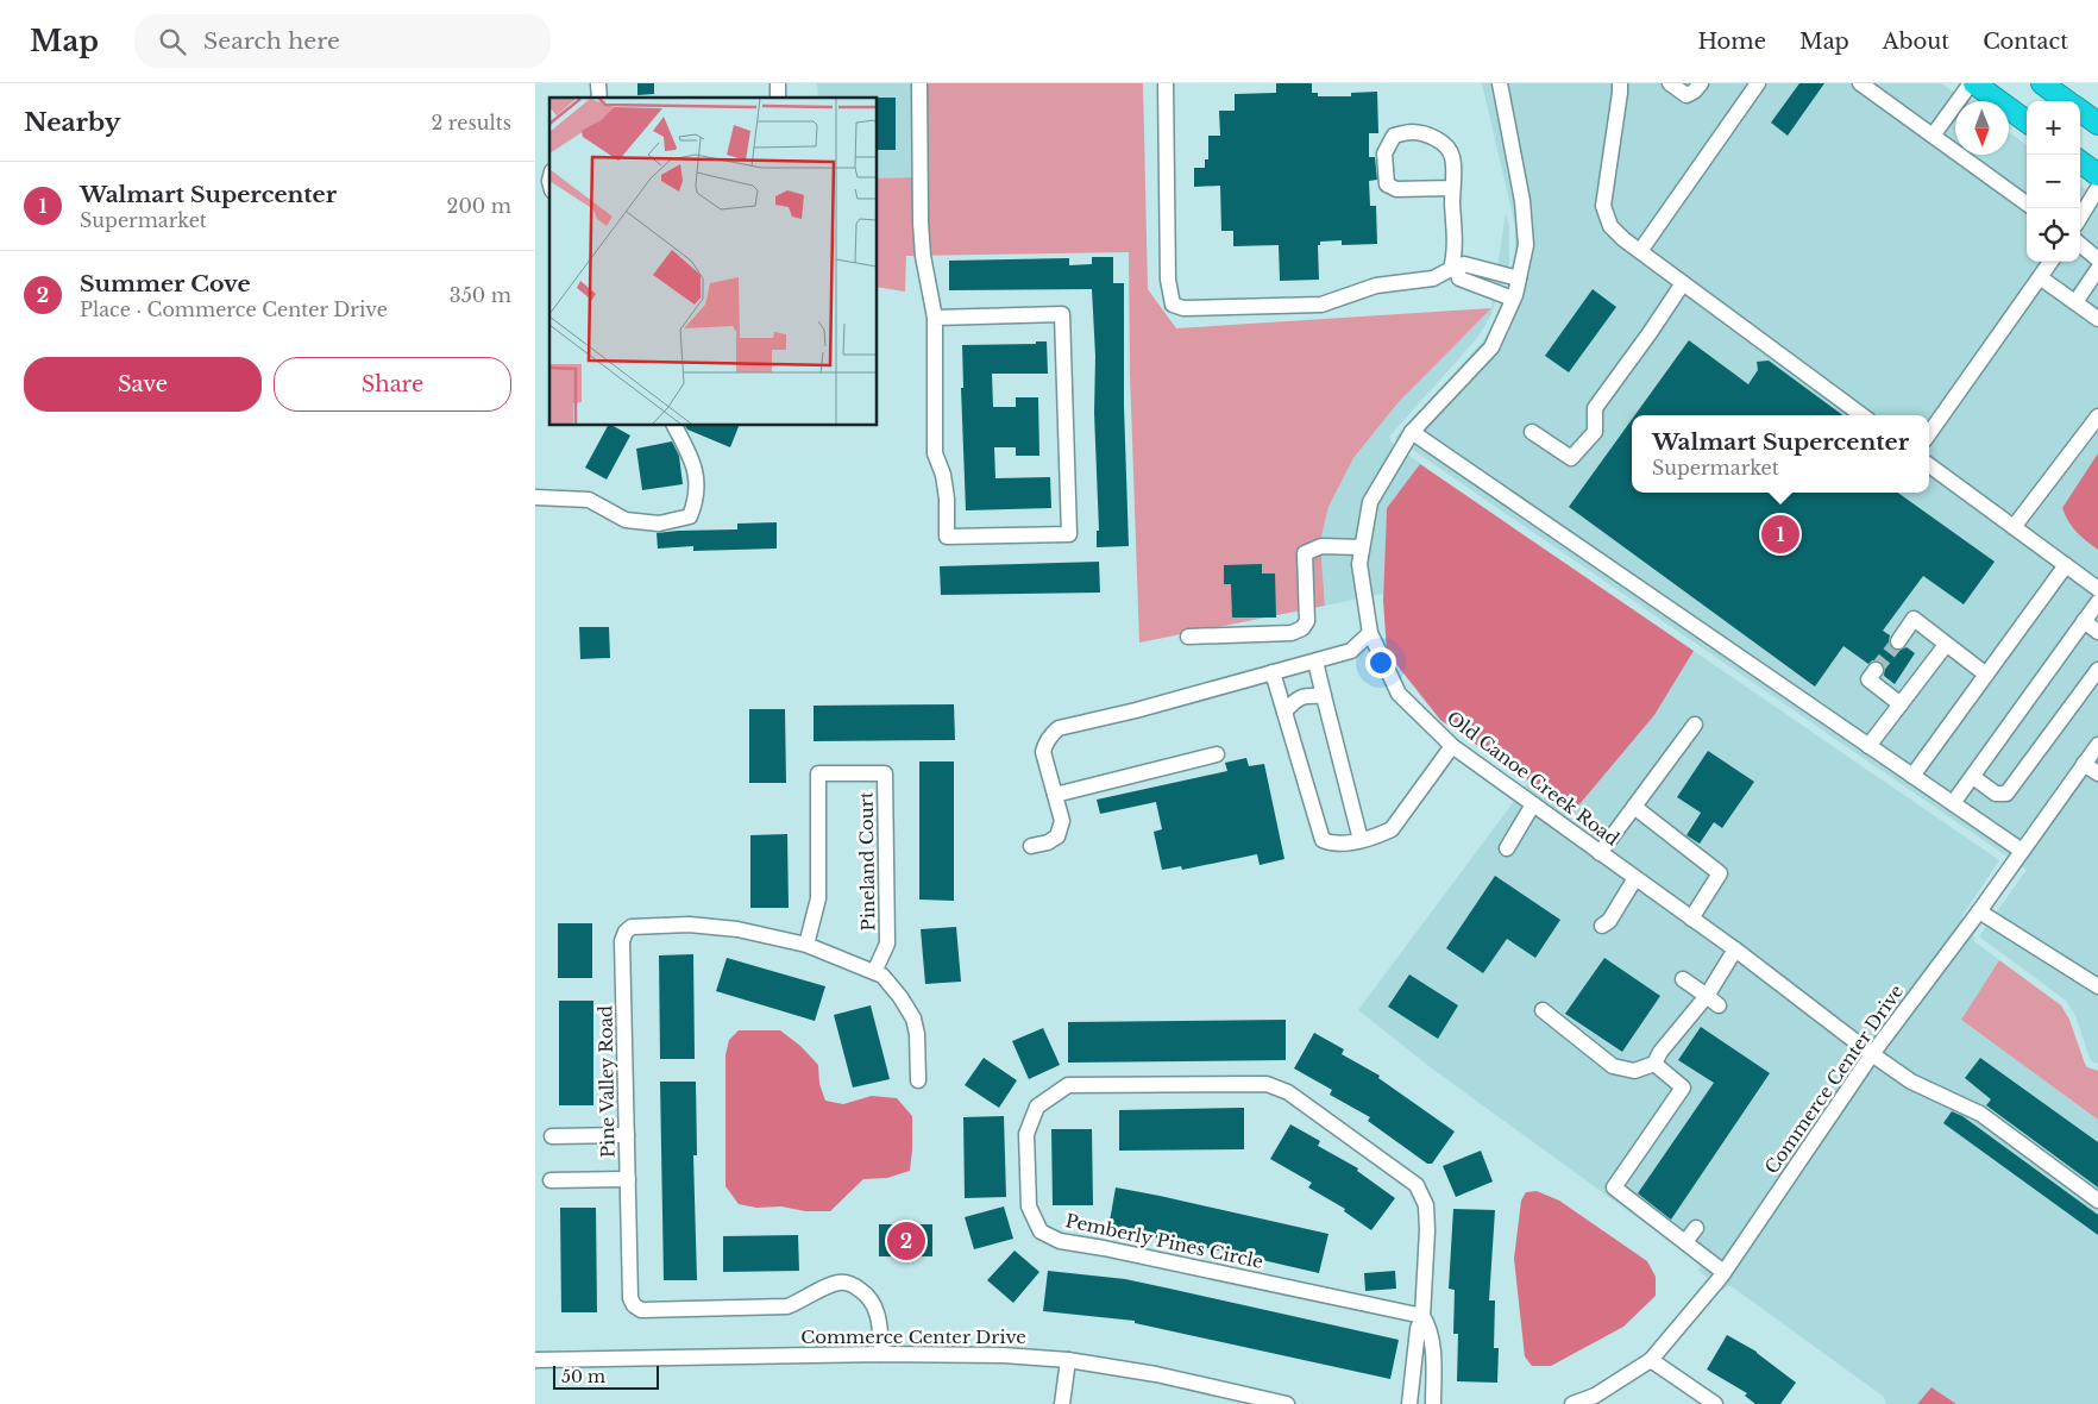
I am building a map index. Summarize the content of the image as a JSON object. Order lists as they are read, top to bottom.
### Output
{
  "streets": {
    "street": [
      "Old Canoe Creek Road",
      "Pineland Court",
      "Commerce Center Drive",
      "Pine Valley Road",
      "Pemberly Pines Circle"
    ]
  },
  "crossings": [
    ["Old Canoe Creek Road", "Commerce Center Drive"],
    ["Pineland Court", "Pine Valley Road"],
    ["Commerce Center Drive", "Pine Valley Road"]
  ],
  "scale_bar": "50 m",
  "north": "bottom",
  "page": {
    "header": "Map",
    "search": "Search here",
    "nav": [
      "Home",
      "Map",
      "About",
      "Contact"
    ],
    "heading": ["Nearby", "2 results"],
    "map_buttons": ["+", "−"],
    "list": [
      {
        "mark": "1",
        "name": "Walmart Supercenter",
        "note": "Supermarket",
        "value": "200 m"
      },
      {
        "mark": "2",
        "name": "Summer Cove",
        "note": "Place · Commerce Center Drive",
        "value": "350 m"
      }
    ],
    "buttons": ["Save", "Share"],
    "popup": ["Walmart Supercenter", "Supermarket"],
    "pins": ["1", "2"],
    "scale": "50 m"
  }
}
